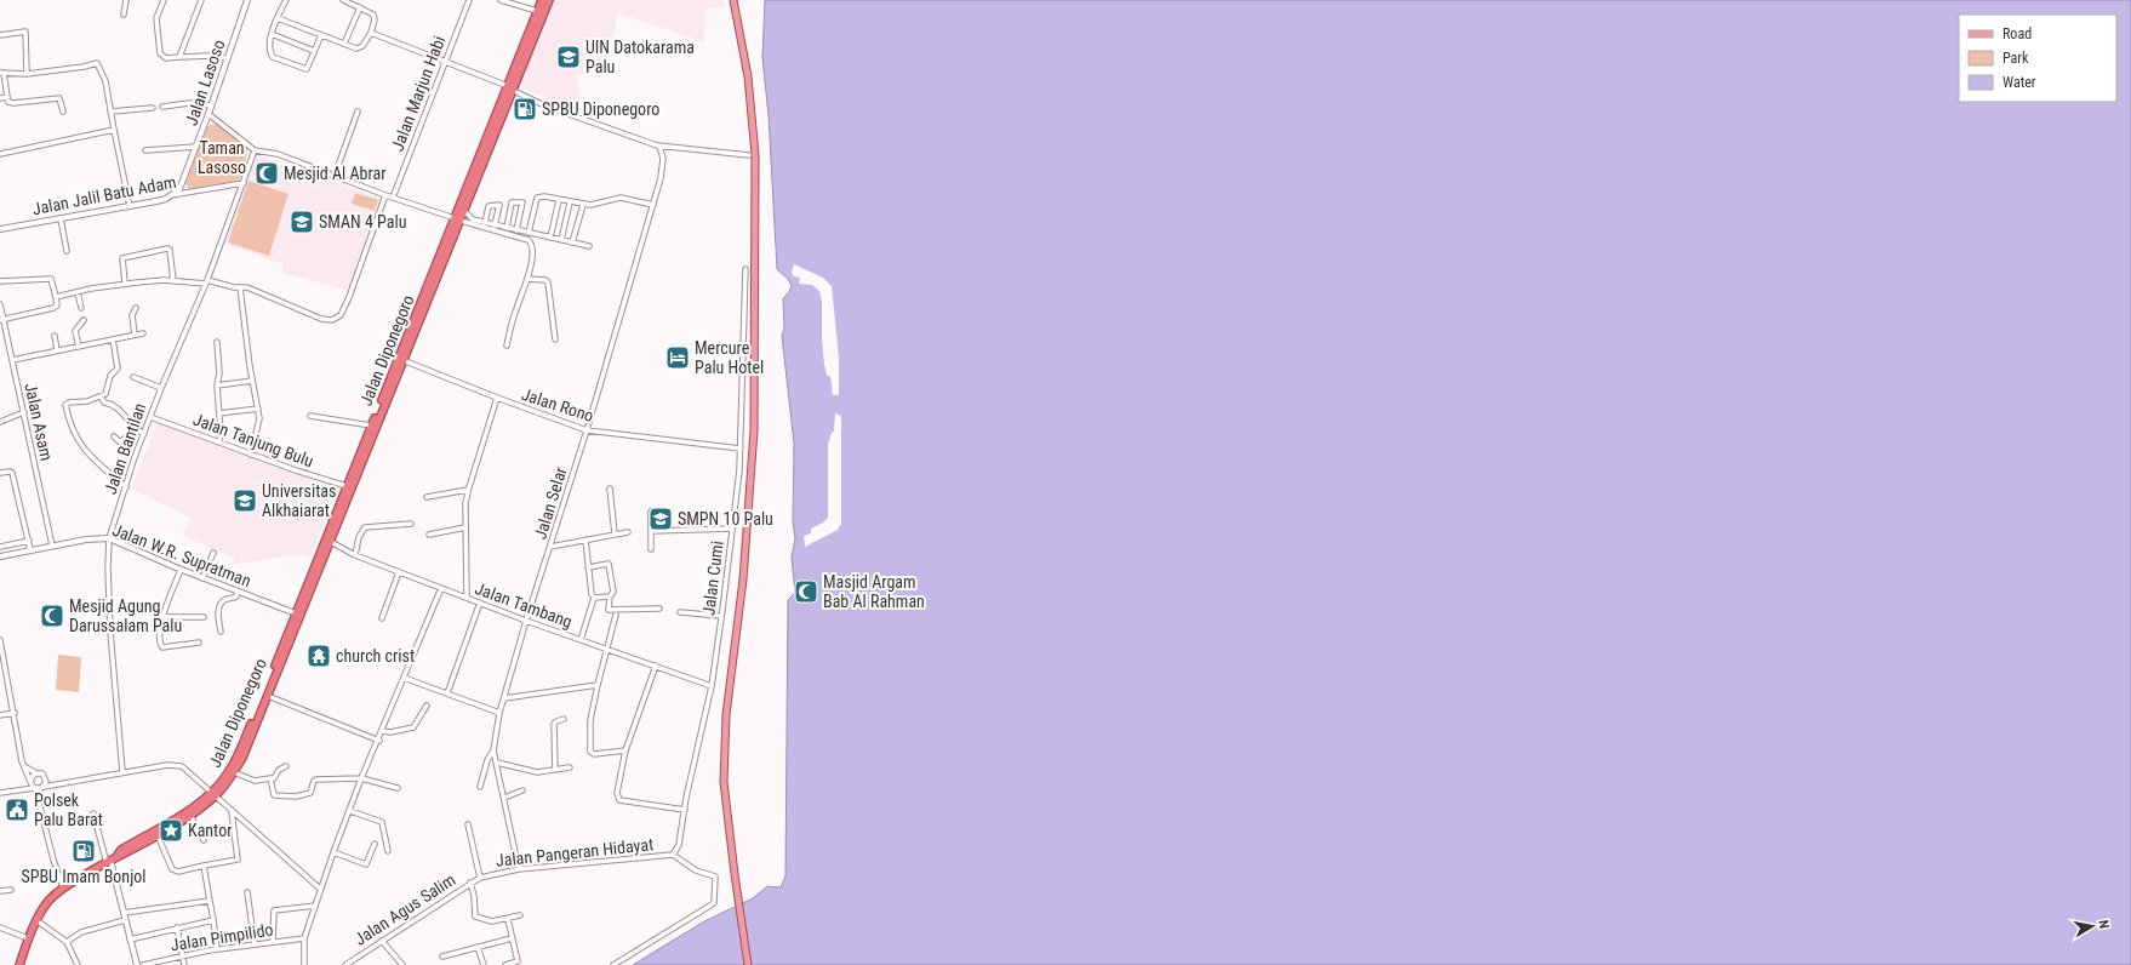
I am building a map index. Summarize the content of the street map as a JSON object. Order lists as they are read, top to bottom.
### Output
{
  "streets": {
    "highway": ["Jalan Diponegoro"],
    "street": [
      "Jalan Lasoso",
      "Jalan Marjun Habi",
      "Jalan Jalil Batu Adam",
      "Jalan Rono",
      "Jalan Asam",
      "Jalan Tanjung Bulu",
      "Jalan Bantilan",
      "Jalan Selar",
      "Jalan W.R. Supratman",
      "Jalan Cumi",
      "Jalan Tambang",
      "Jalan Pangeran Hidayat",
      "Jalan Agus Salim",
      "Jalan Pimpilido"
    ]
  },
  "crossings": [
    ["Jalan Lasoso", "Jalan Jalil Batu Adam"],
    ["Jalan Jalil Batu Adam", "Jalan Bantilan"],
    ["Jalan Diponegoro", "Jalan Rono"],
    ["Jalan Diponegoro", "Jalan Tanjung Bulu"],
    ["Jalan Diponegoro", "Jalan W.R. Supratman"],
    ["Jalan Diponegoro", "Jalan Tambang"],
    ["Jalan Rono", "Jalan Selar"],
    ["Jalan Rono", "Jalan Cumi"],
    ["Jalan Asam", "Jalan W.R. Supratman"],
    ["Jalan Tanjung Bulu", "Jalan Bantilan"],
    ["Jalan Bantilan", "Jalan W.R. Supratman"],
    ["Jalan Selar", "Jalan Tambang"],
    ["Jalan Selar", "Jalan Pangeran Hidayat"],
    ["Jalan Cumi", "Jalan Tambang"],
    ["Jalan Cumi", "Jalan Pangeran Hidayat"],
    ["Jalan Pangeran Hidayat", "Jalan Agus Salim"]
  ],
  "parks": ["Taman Lasoso"],
  "places": {
    "school or university": [
      "UIN Datokarama Palu",
      "SMAN 4 Palu",
      "Universitas Alkhaiarat",
      "SMPN 10 Palu"
    ],
    "fuel station": ["SPBU Diponegoro", "SPBU Imam Bonjol"],
    "mosque": ["Mesjid Al Abrar", "Masjid Argam Bab Al Rahman", "Mesjid Agung Darussalam Palu"],
    "hotel": ["Mercure Palu Hotel"],
    "temple": ["church crist"],
    "public building": ["Polsek Palu Barat"],
    "place": ["Kantor"]
  },
  "legend": ["Road", "Park", "Water"],
  "north": "right"
}
